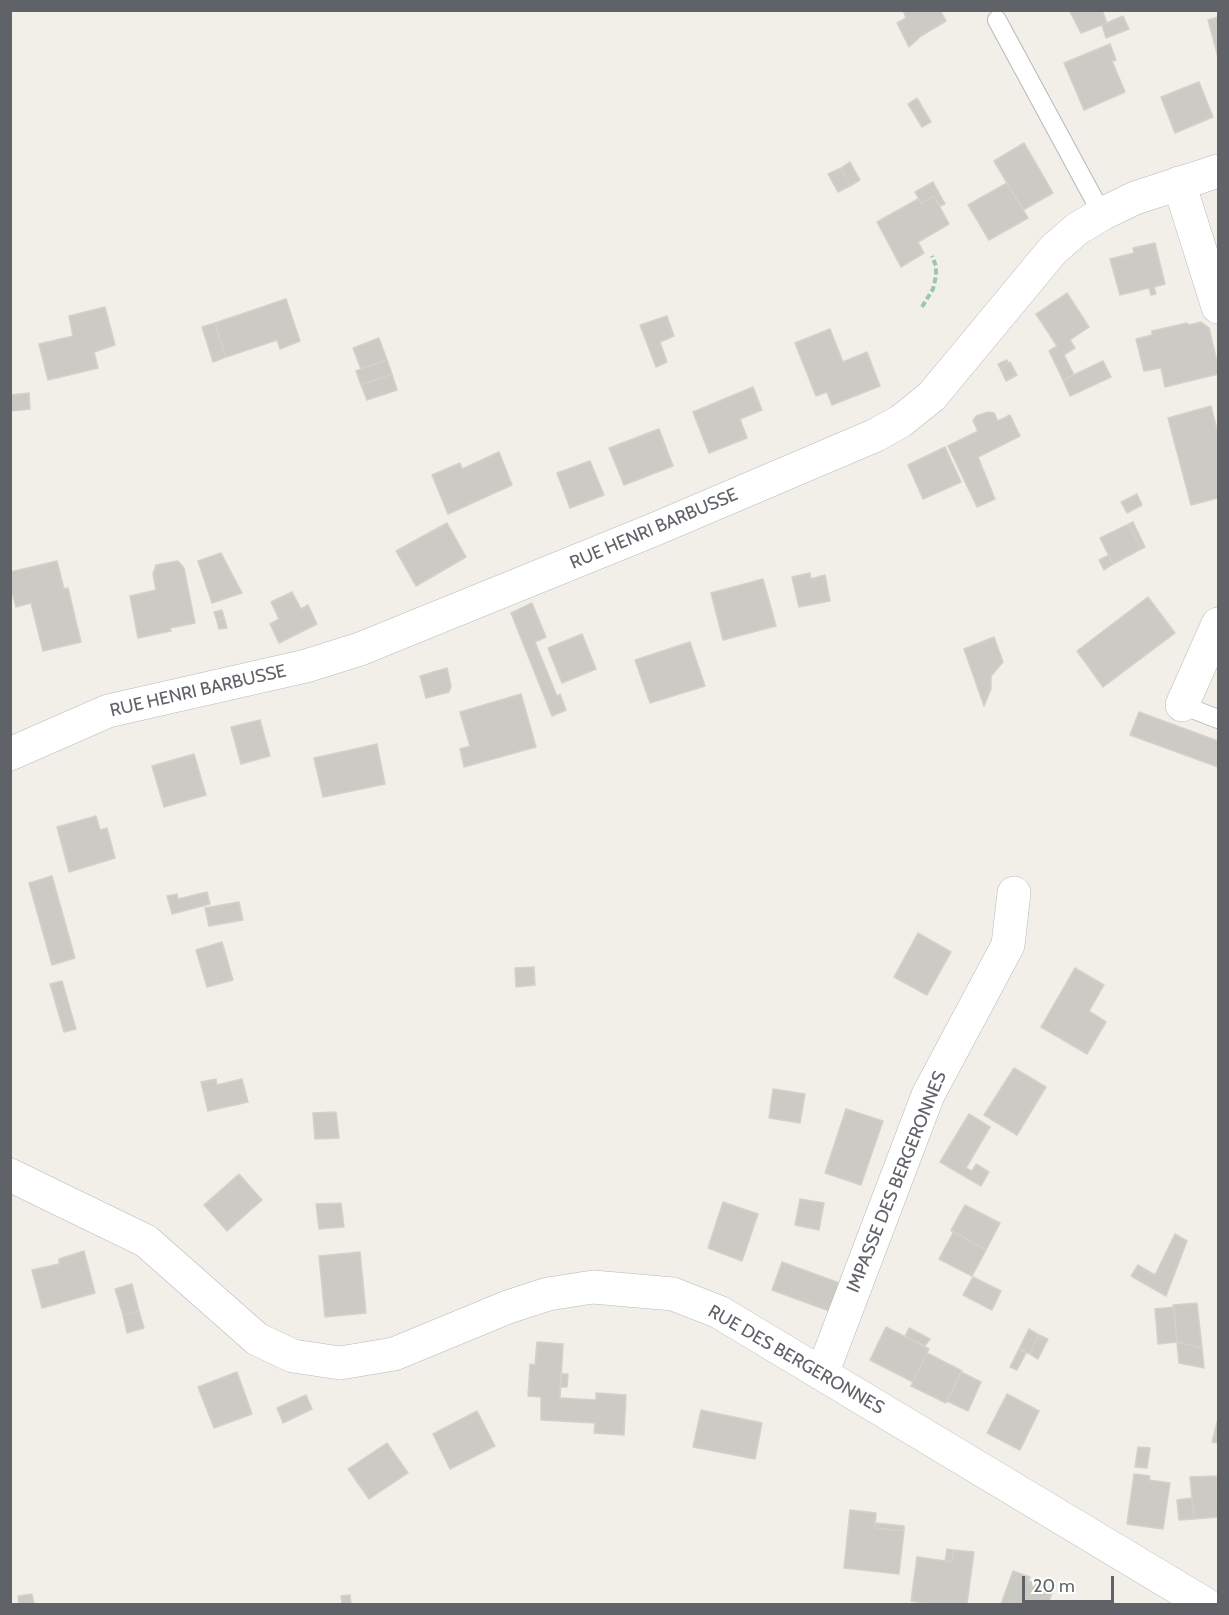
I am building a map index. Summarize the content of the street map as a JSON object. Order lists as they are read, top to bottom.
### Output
{
  "streets": {
    "street": ["RUE HENRI BARBUSSE", "IMPASSE DES BERGERONNES", "RUE DES BERGERONNES"]
  },
  "crossings": [
    ["IMPASSE DES BERGERONNES", "RUE DES BERGERONNES"]
  ],
  "scale_bar": "20 m"
}
